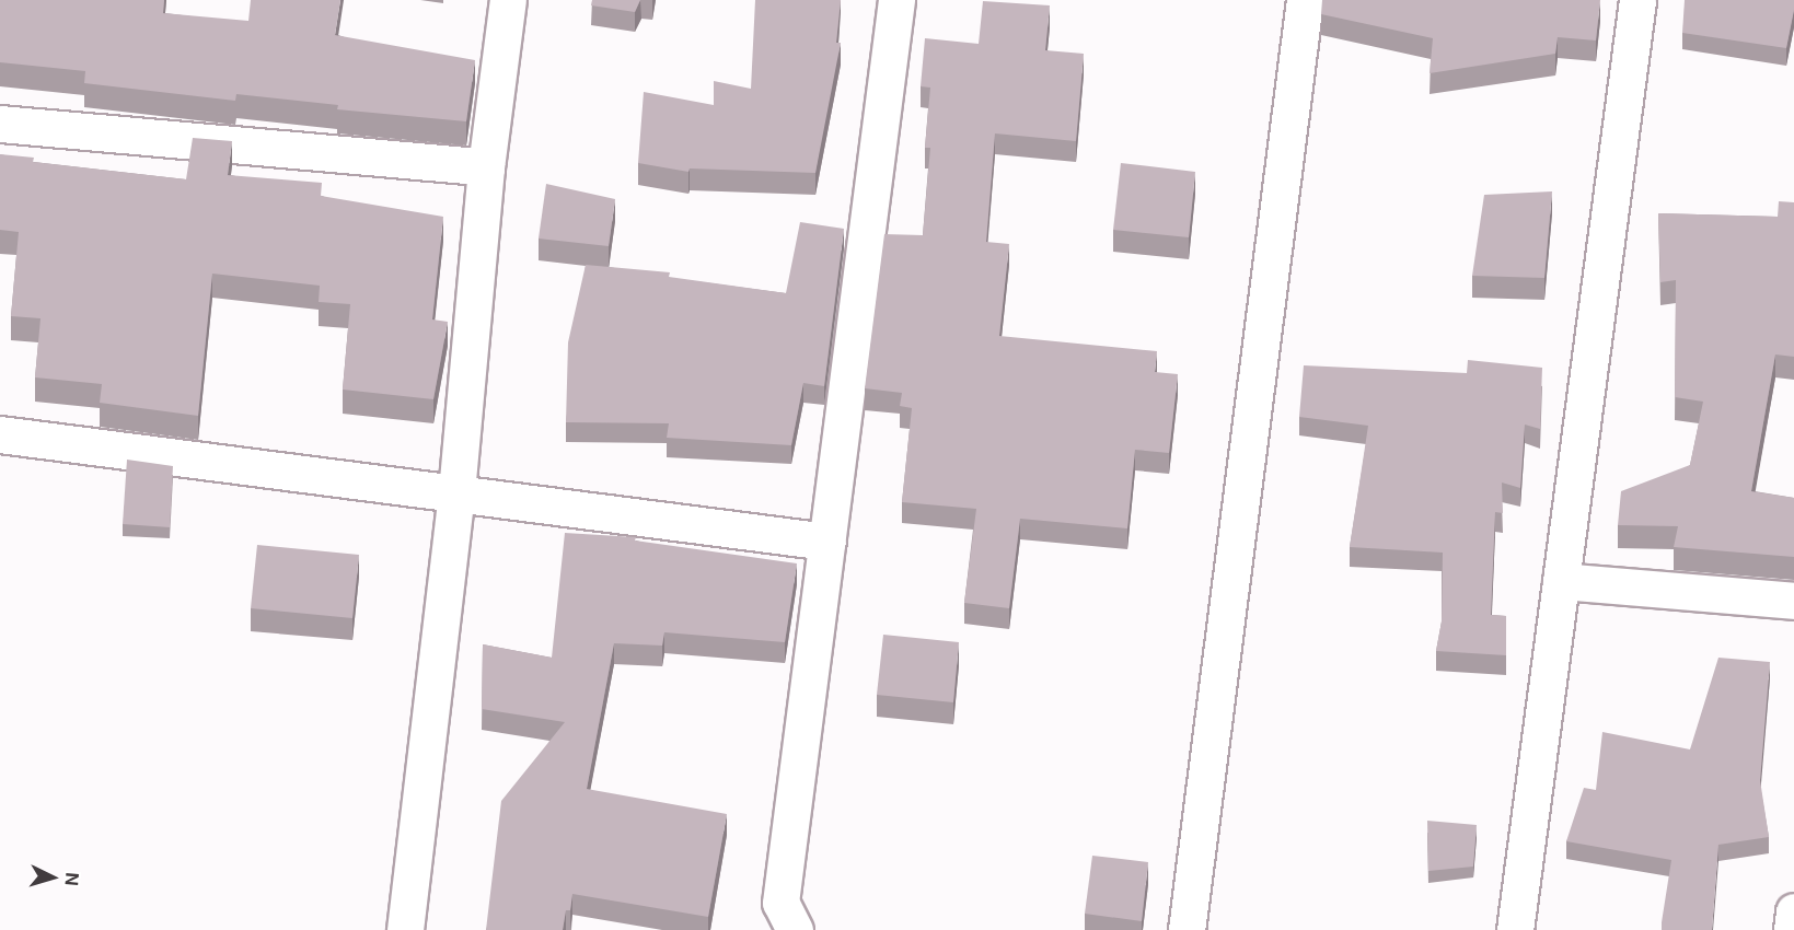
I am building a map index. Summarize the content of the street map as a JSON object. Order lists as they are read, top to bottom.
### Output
{
  "north": "right"
}
